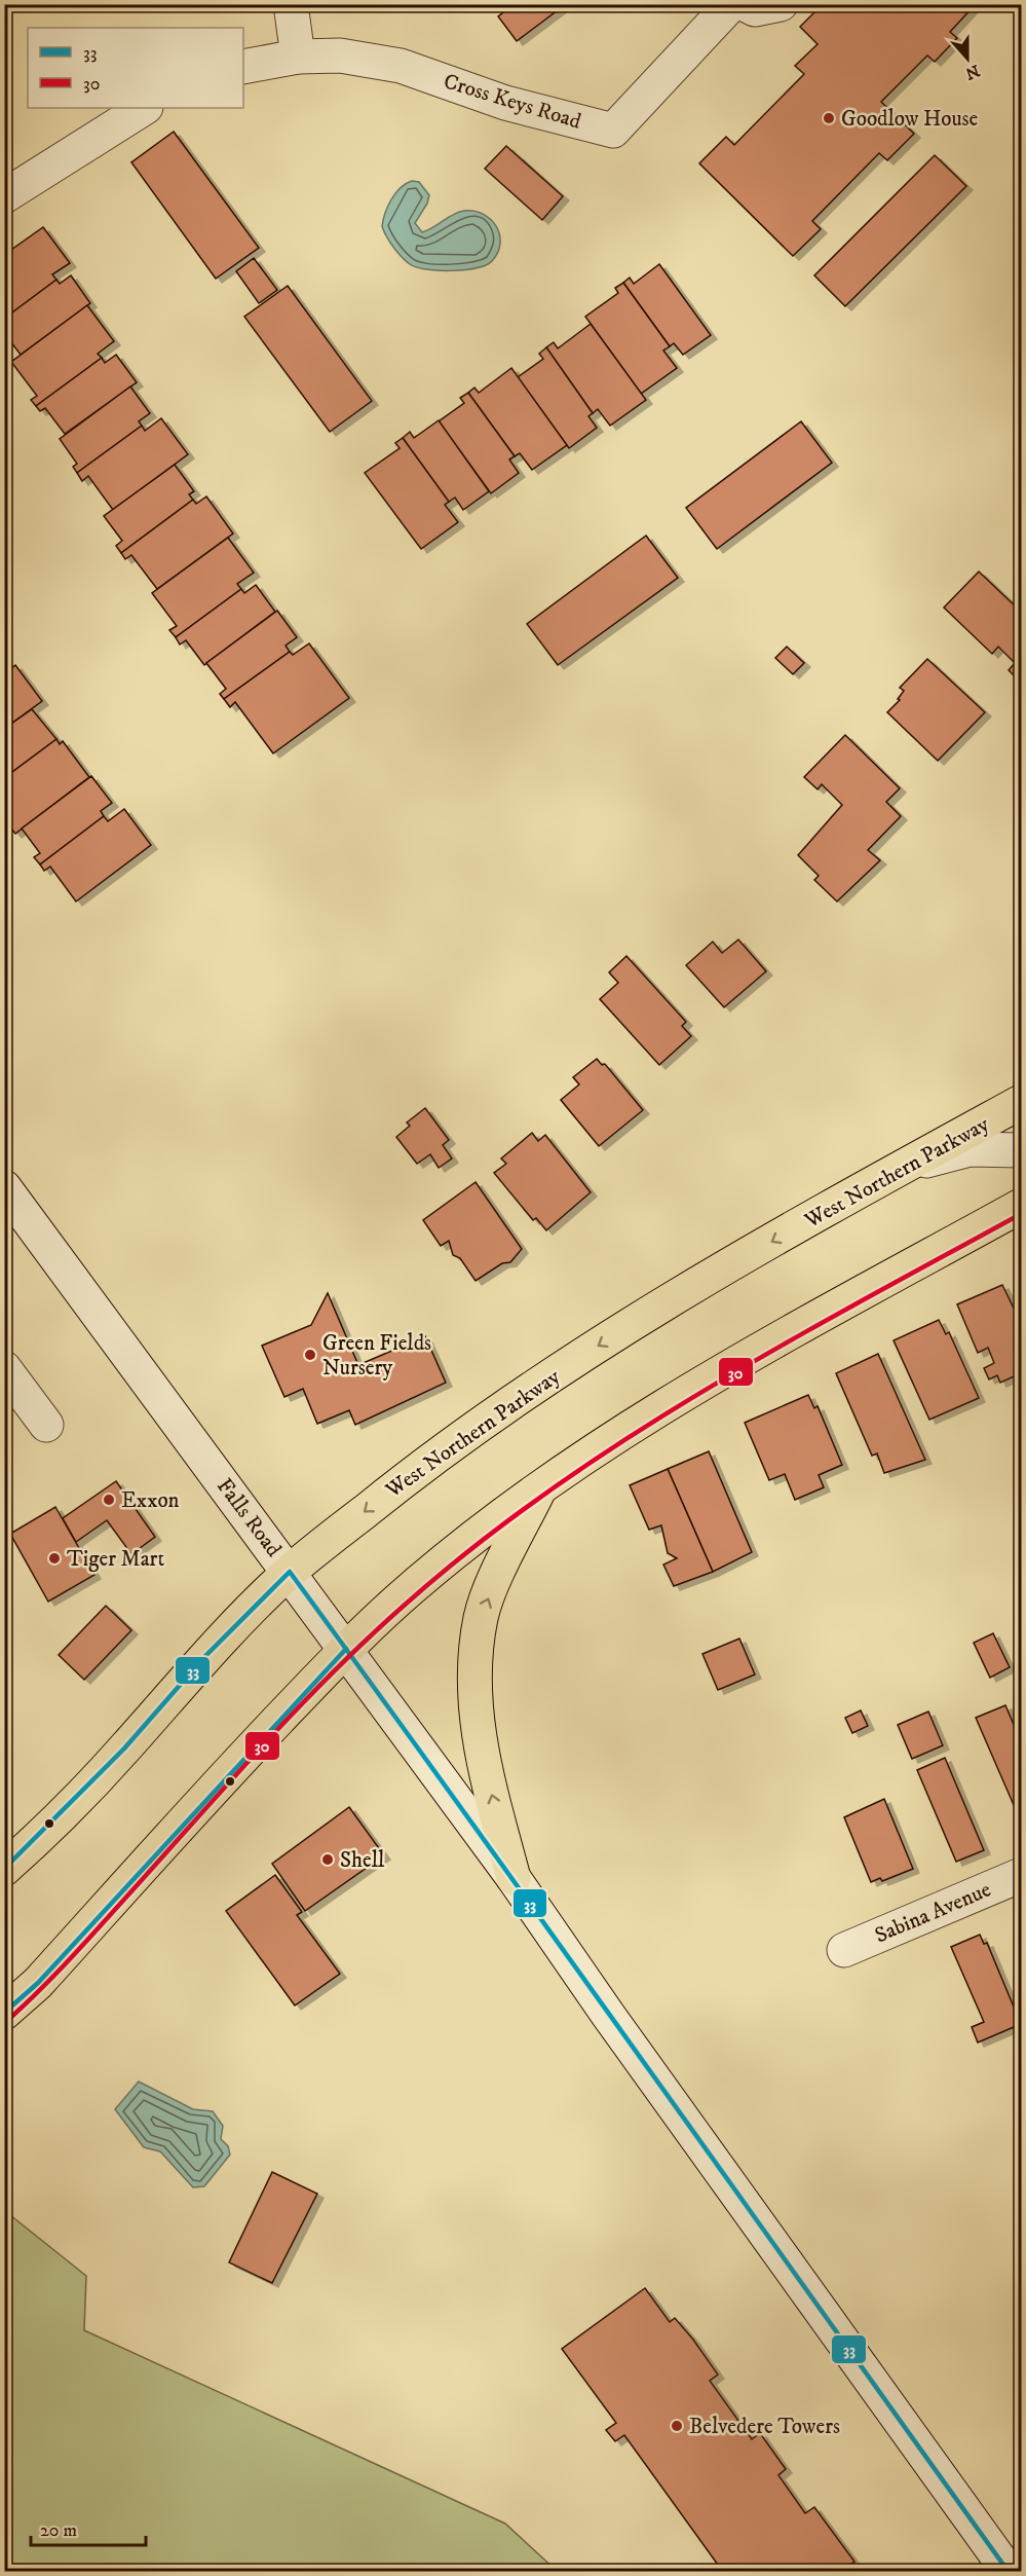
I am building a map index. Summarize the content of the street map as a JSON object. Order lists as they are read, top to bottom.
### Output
{
  "streets": {
    "main road": [
      "Cross Keys Road",
      "West Northern Parkway",
      "Falls Road",
      "Sabina Avenue"
    ]
  },
  "crossings": [
    ["West Northern Parkway", "Falls Road"]
  ],
  "places": [
    "Goodlow House",
    "Green Fields Nursery",
    "Exxon",
    "Tiger Mart",
    "Shell",
    "Belvedere Towers"
  ],
  "lines": ["transit line 30", "transit line 33"],
  "legend": ["33", "30"],
  "scale_bar": "20 m",
  "north": "bottom"
}
